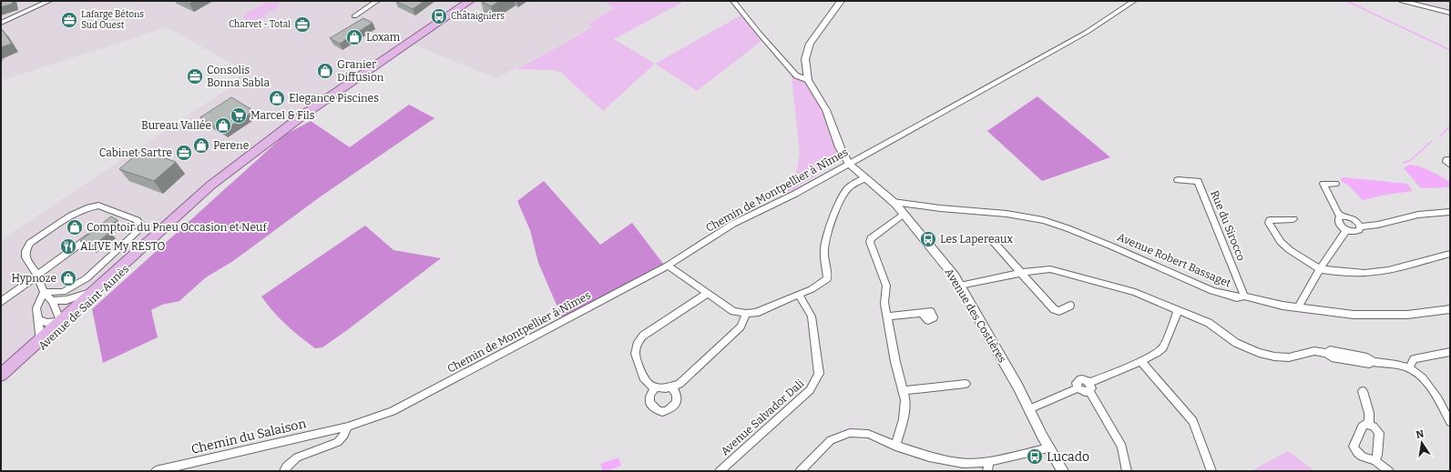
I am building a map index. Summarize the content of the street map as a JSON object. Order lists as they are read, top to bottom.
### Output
{
  "streets": {
    "main road": ["Avenue de Saint-Aunès"],
    "street": [
      "Chemin de Montpellier à Nîmes",
      "Rue du Sirocco",
      "Avenue Robert Bassaget",
      "Avenue des Costières",
      "Avenue Salvador Dali",
      "Chemin du Salaison"
    ]
  },
  "crossings": [
    ["Chemin de Montpellier à Nîmes", "Avenue des Costières"],
    ["Chemin de Montpellier à Nîmes", "Chemin du Salaison"],
    ["Rue du Sirocco", "Avenue Robert Bassaget"],
    ["Avenue Robert Bassaget", "Avenue des Costières"]
  ],
  "places": {
    "bus stop": ["Châtaigniers", "Les Lapereaux", "Lucado"],
    "office": [
      "Lafarge Bétons Sud Ouest",
      "Charvet - Total",
      "Consolis Bonna Sabla",
      "Cabinet Sartre"
    ],
    "shop": [
      "Loxam",
      "Granier Diffusion",
      "Elegance Piscines",
      "Bureau Vallée",
      "Perene",
      "Comptoir du Pneu Occasion et Neuf",
      "Hypnoze"
    ],
    "supermarket": ["Marcel & Fils"],
    "restaurant": ["ALIVE My RESTO"]
  },
  "north": "top"
}
